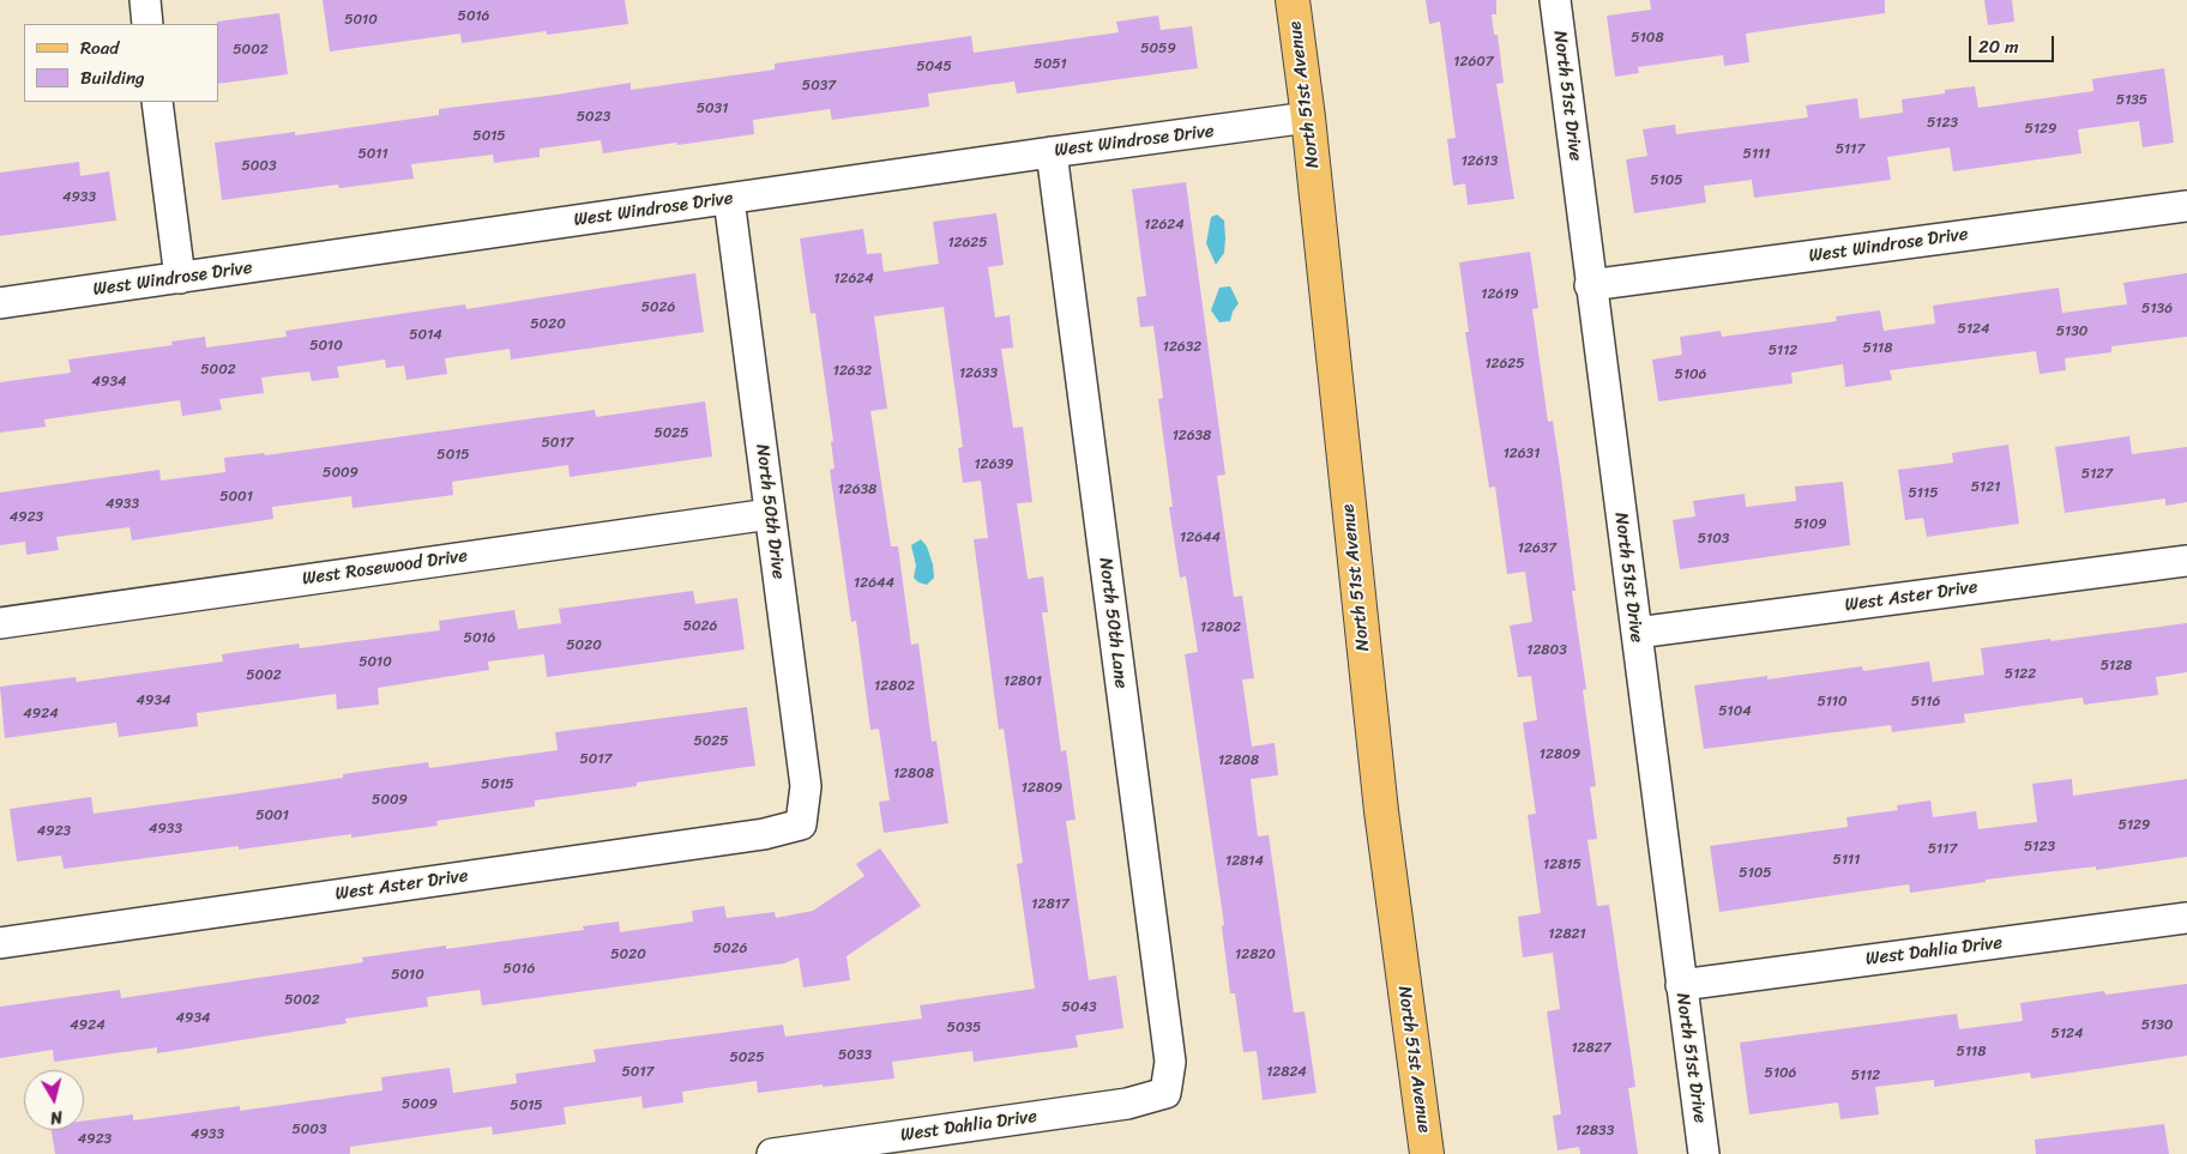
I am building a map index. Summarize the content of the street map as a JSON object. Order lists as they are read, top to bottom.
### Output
{
  "streets": {
    "main road": ["North 51st Avenue"],
    "street": [
      "North 51st Drive",
      "West Windrose Drive",
      "North 50th Drive",
      "West Rosewood Drive",
      "West Aster Drive",
      "North 50th Lane",
      "West Dahlia Drive"
    ]
  },
  "crossings": [
    ["North 51st Avenue", "West Windrose Drive"],
    ["North 51st Drive", "West Windrose Drive"],
    ["North 51st Drive", "West Aster Drive"],
    ["North 51st Drive", "West Dahlia Drive"],
    ["West Windrose Drive", "North 50th Drive"],
    ["West Windrose Drive", "North 50th Lane"],
    ["North 50th Drive", "West Rosewood Drive"],
    ["North 50th Drive", "West Aster Drive"],
    ["North 50th Lane", "West Dahlia Drive"]
  ],
  "house_numbers": [
    "5016",
    "5010",
    "5108",
    "5059",
    "5002",
    "12607",
    "5051",
    "5045",
    "5037",
    "5135",
    "5031",
    "5023",
    "5123",
    "5129",
    "5015",
    "5117",
    "5011",
    "5111",
    "12613",
    "5003",
    "5105",
    "4933",
    "12624",
    "12625",
    "12624",
    "12619",
    "5026",
    "5136",
    "5020",
    "5124",
    "5130",
    "5014",
    "5010",
    "12632",
    "5118",
    "5112",
    "12625",
    "5002",
    "12632",
    "12633",
    "5106",
    "4934",
    "5025",
    "12638",
    "5017",
    "12631",
    "5015",
    "12639",
    "5009",
    "5127",
    "5121",
    "12638",
    "5115",
    "5001",
    "4933",
    "4923",
    "5109",
    "12644",
    "5103",
    "12637",
    "12644",
    "5026",
    "12802",
    "5016",
    "5020",
    "12803",
    "5010",
    "5128",
    "5122",
    "5002",
    "12801",
    "12802",
    "4934",
    "5110",
    "5116",
    "5104",
    "4924",
    "5025",
    "12809",
    "5017",
    "12808",
    "12808",
    "5015",
    "12809",
    "5009",
    "5001",
    "5129",
    "4933",
    "4923",
    "5123",
    "5117",
    "5111",
    "12814",
    "12815",
    "5105",
    "12817",
    "12821",
    "5026",
    "5020",
    "12820",
    "5016",
    "5010",
    "5002",
    "5043",
    "4934",
    "4924",
    "5130",
    "5035",
    "5124",
    "12827",
    "5118",
    "5033",
    "5025",
    "5017",
    "12824",
    "5106",
    "5112",
    "5009",
    "5015",
    "5003",
    "12833",
    "4933",
    "4923"
  ],
  "legend": ["Road", "Building"],
  "scale_bar": "20 m",
  "north": "bottom"
}
